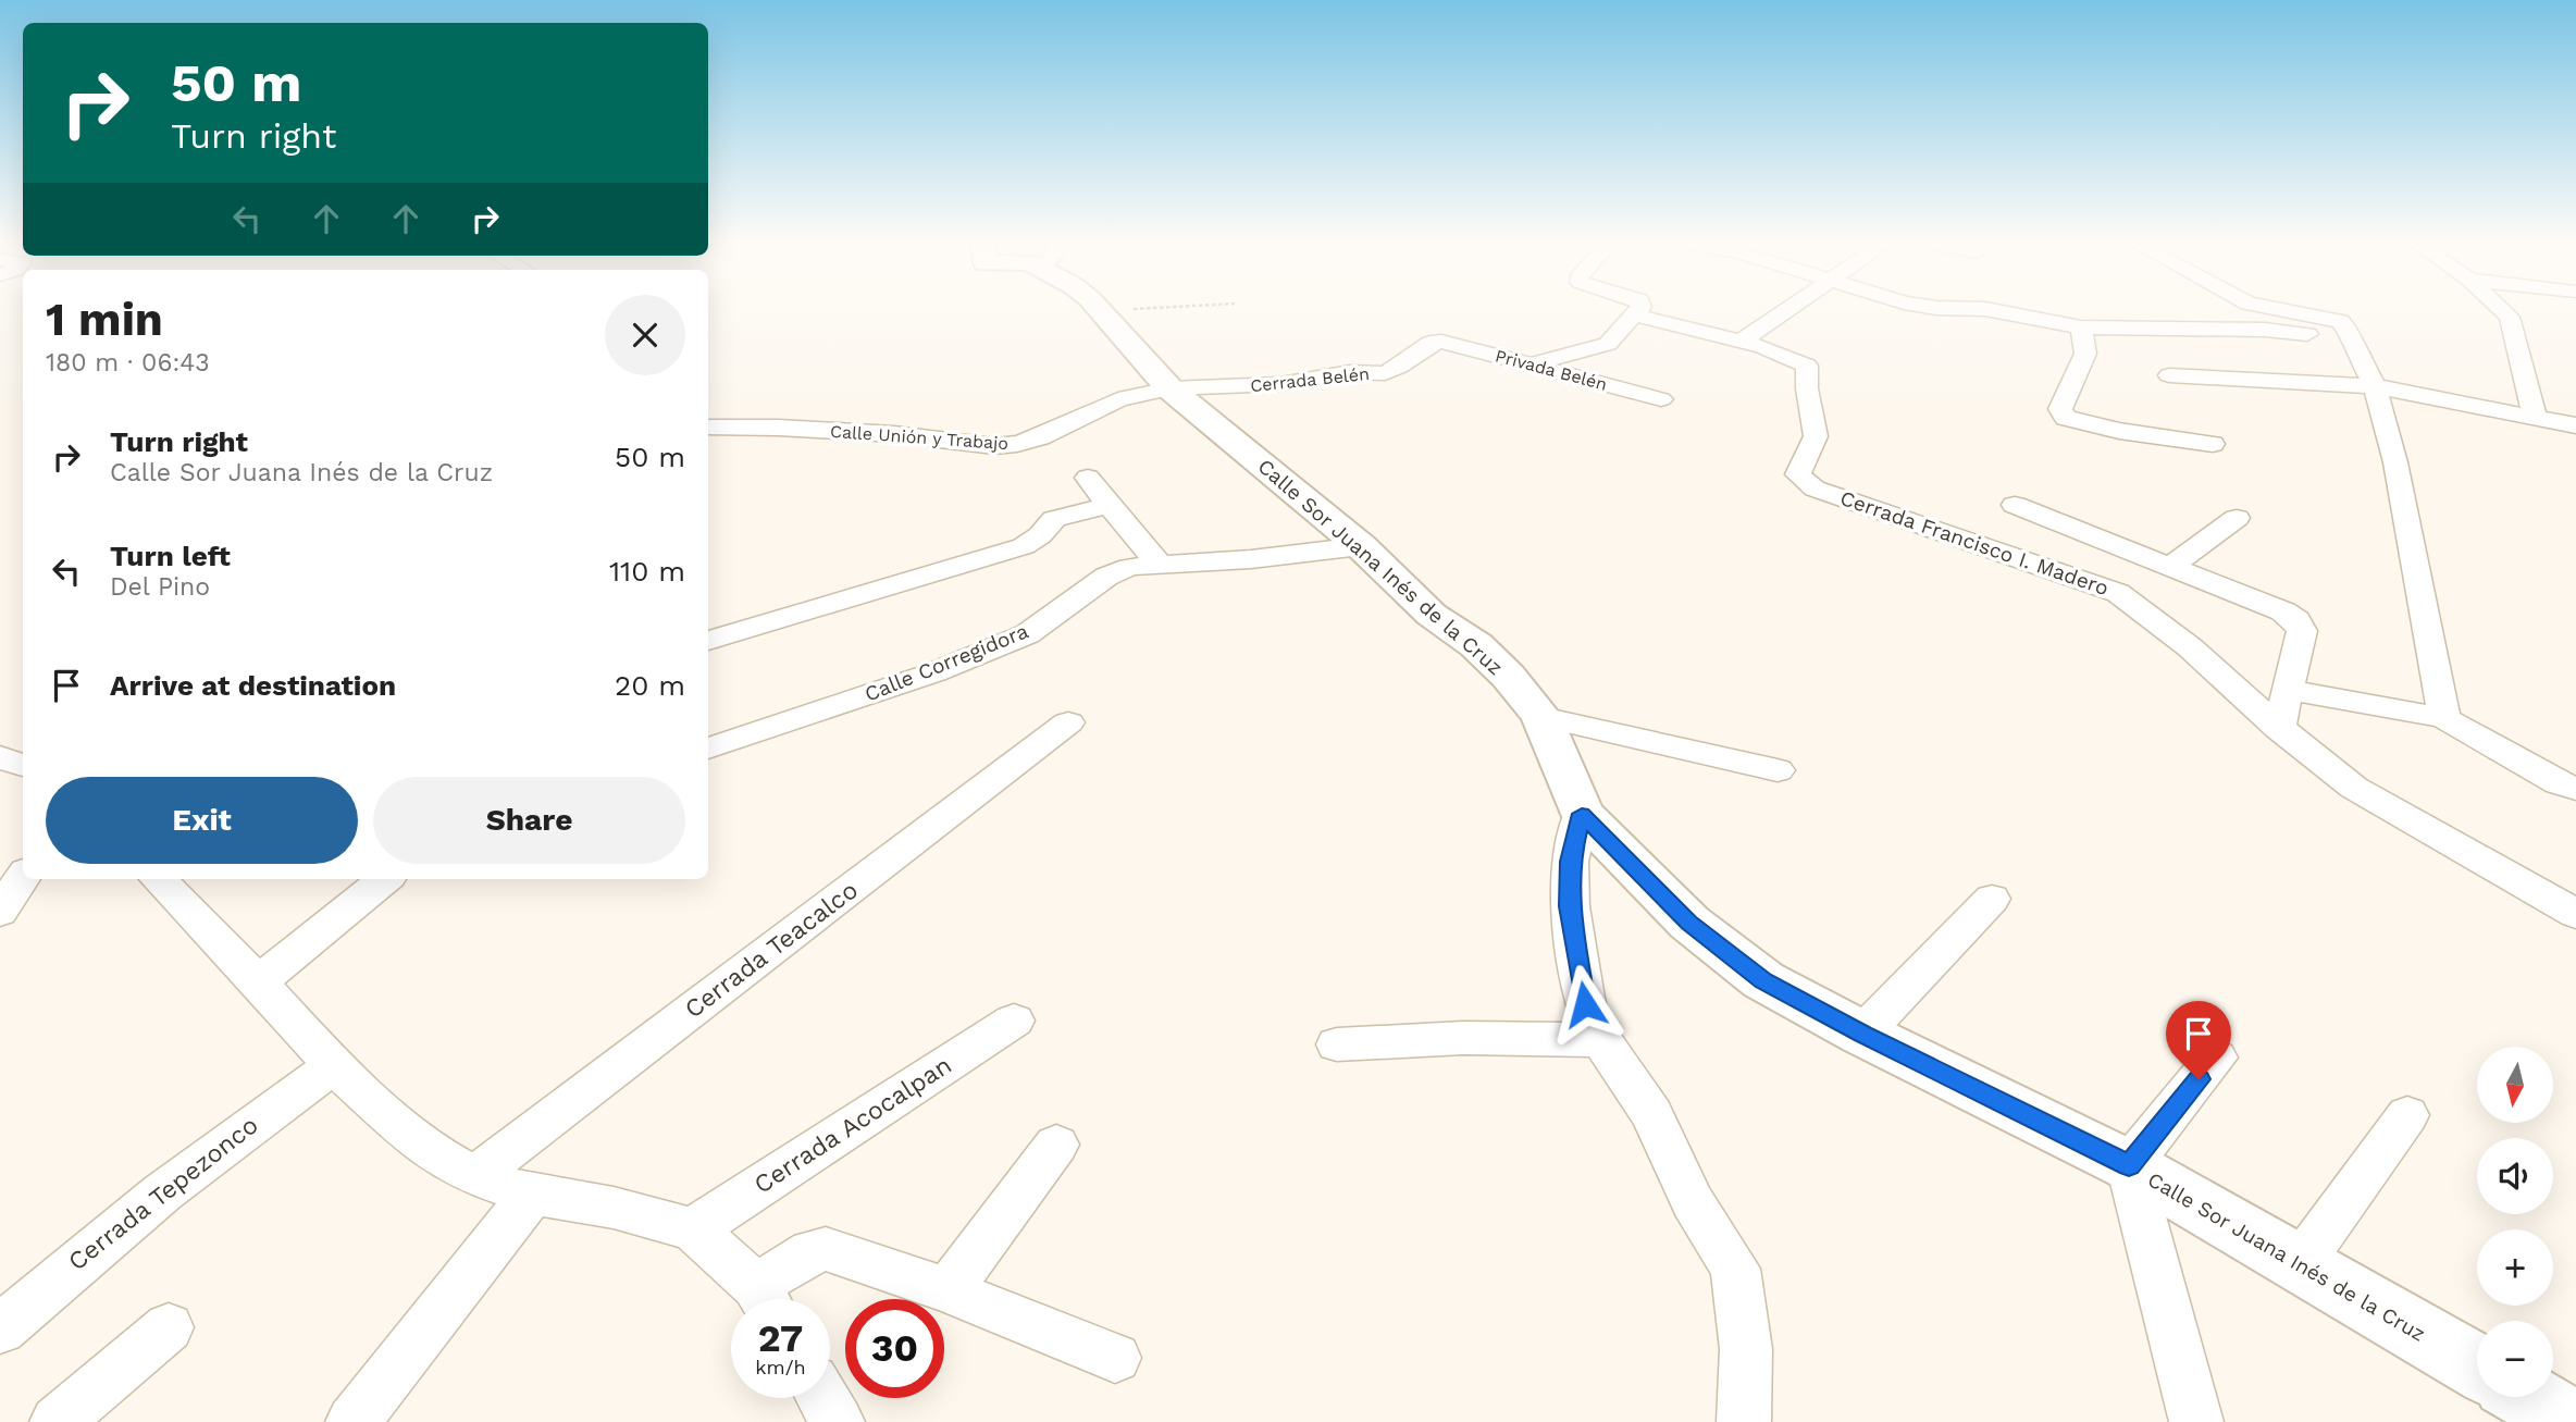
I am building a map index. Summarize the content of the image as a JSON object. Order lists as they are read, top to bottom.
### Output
{
  "streets": {
    "street": [
      "Privada Belén",
      "Cerrada Belén",
      "Calle Unión y Trabajo",
      "Cerrada Francisco I. Madero",
      "Calle Sor Juana Inés de la Cruz",
      "Calle Corregidora",
      "Cerrada Teacalco",
      "Cerrada Acocalpan",
      "Cerrada Tepezonco"
    ]
  },
  "crossings": [
    ["Privada Belén", "Cerrada Belén"],
    ["Cerrada Belén", "Calle Unión y Trabajo"],
    ["Cerrada Belén", "Calle Sor Juana Inés de la Cruz"],
    ["Calle Unión y Trabajo", "Calle Sor Juana Inés de la Cruz"],
    ["Calle Sor Juana Inés de la Cruz", "Calle Corregidora"]
  ],
  "north": "bottom",
  "page": {
    "turn": ["50 m", "Turn right"],
    "heading": ["1 min", "180 m · 06:43"],
    "list": [
      {
        "name": "Turn right",
        "note": "Calle Sor Juana Inés de la Cruz",
        "value": "50 m"
      },
      {
        "name": "Turn left",
        "note": "Del Pino",
        "value": "110 m"
      },
      {
        "name": "Arrive at destination",
        "value": "20 m"
      }
    ],
    "buttons": ["Exit", "Share"],
    "map_buttons": ["+", "−"],
    "speed": "27 km/h",
    "limit": "30"
  }
}
